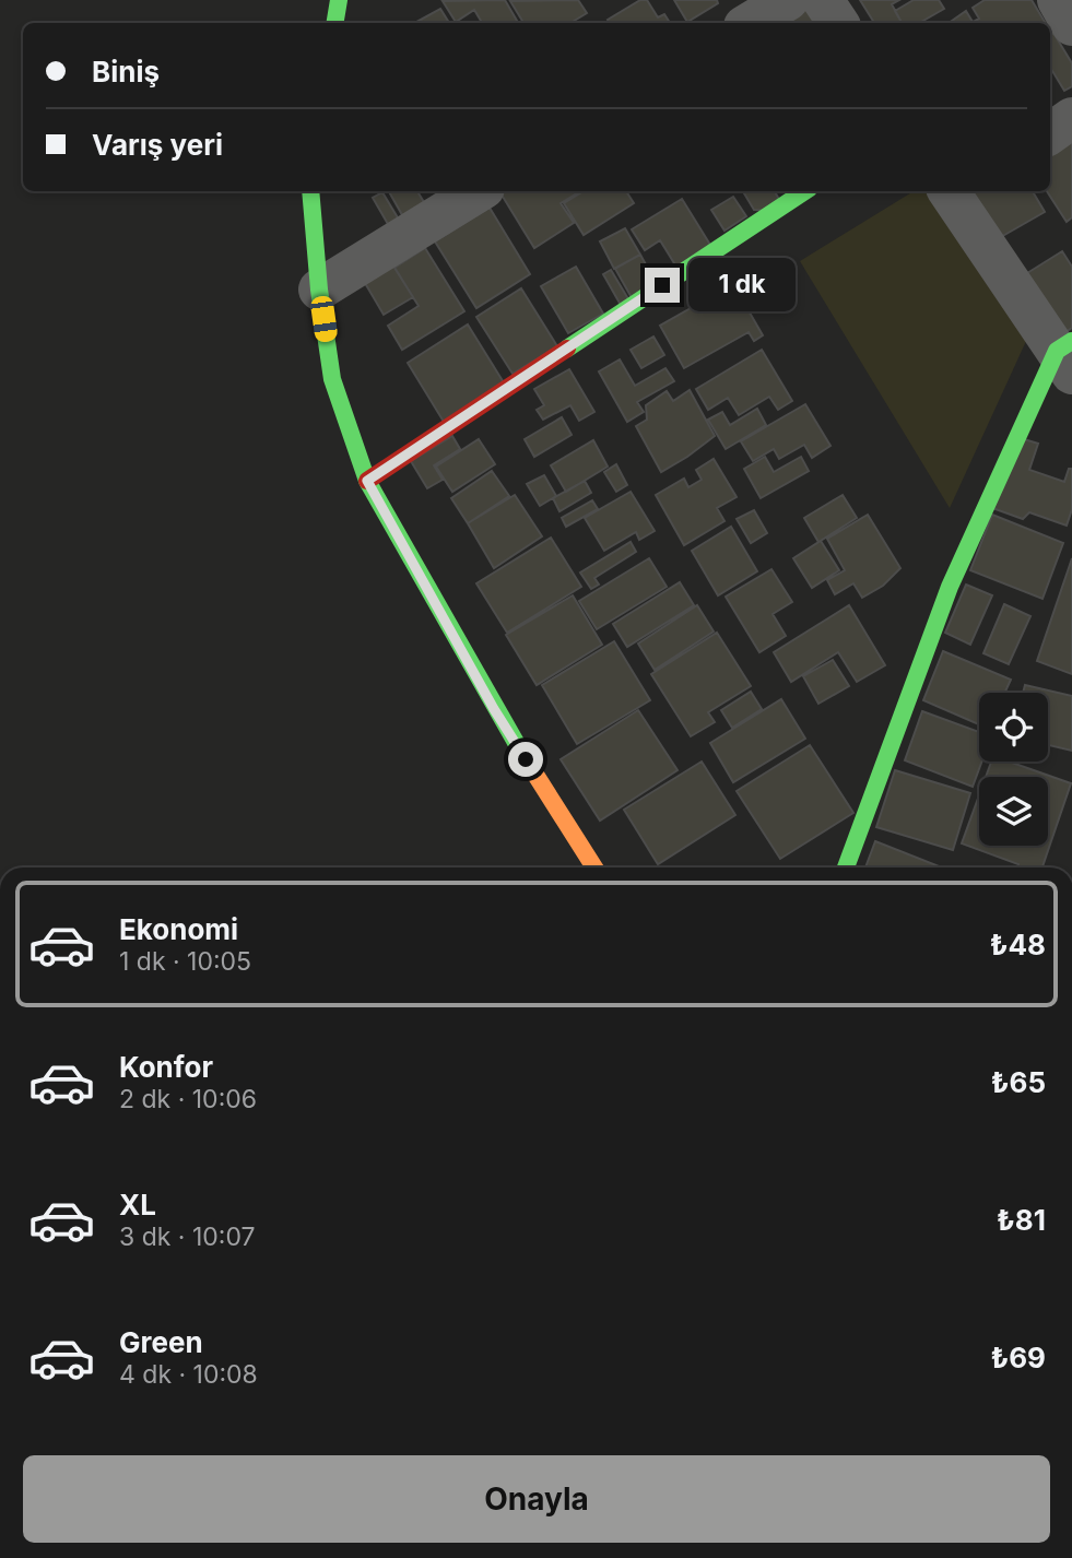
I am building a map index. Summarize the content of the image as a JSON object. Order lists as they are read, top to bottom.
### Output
{
  "page": {
    "banner": ["Biniş", "Varış yeri"],
    "bubble": "1 dk",
    "list": [
      {
        "name": "Ekonomi",
        "note": "1 dk · 10:05",
        "value": "₺48"
      },
      {
        "name": "Konfor",
        "note": "2 dk · 10:06",
        "value": "₺65"
      },
      {
        "name": "XL",
        "note": "3 dk · 10:07",
        "value": "₺81"
      },
      {
        "name": "Green",
        "note": "4 dk · 10:08",
        "value": "₺69"
      }
    ],
    "buttons": "Onayla"
  }
}
